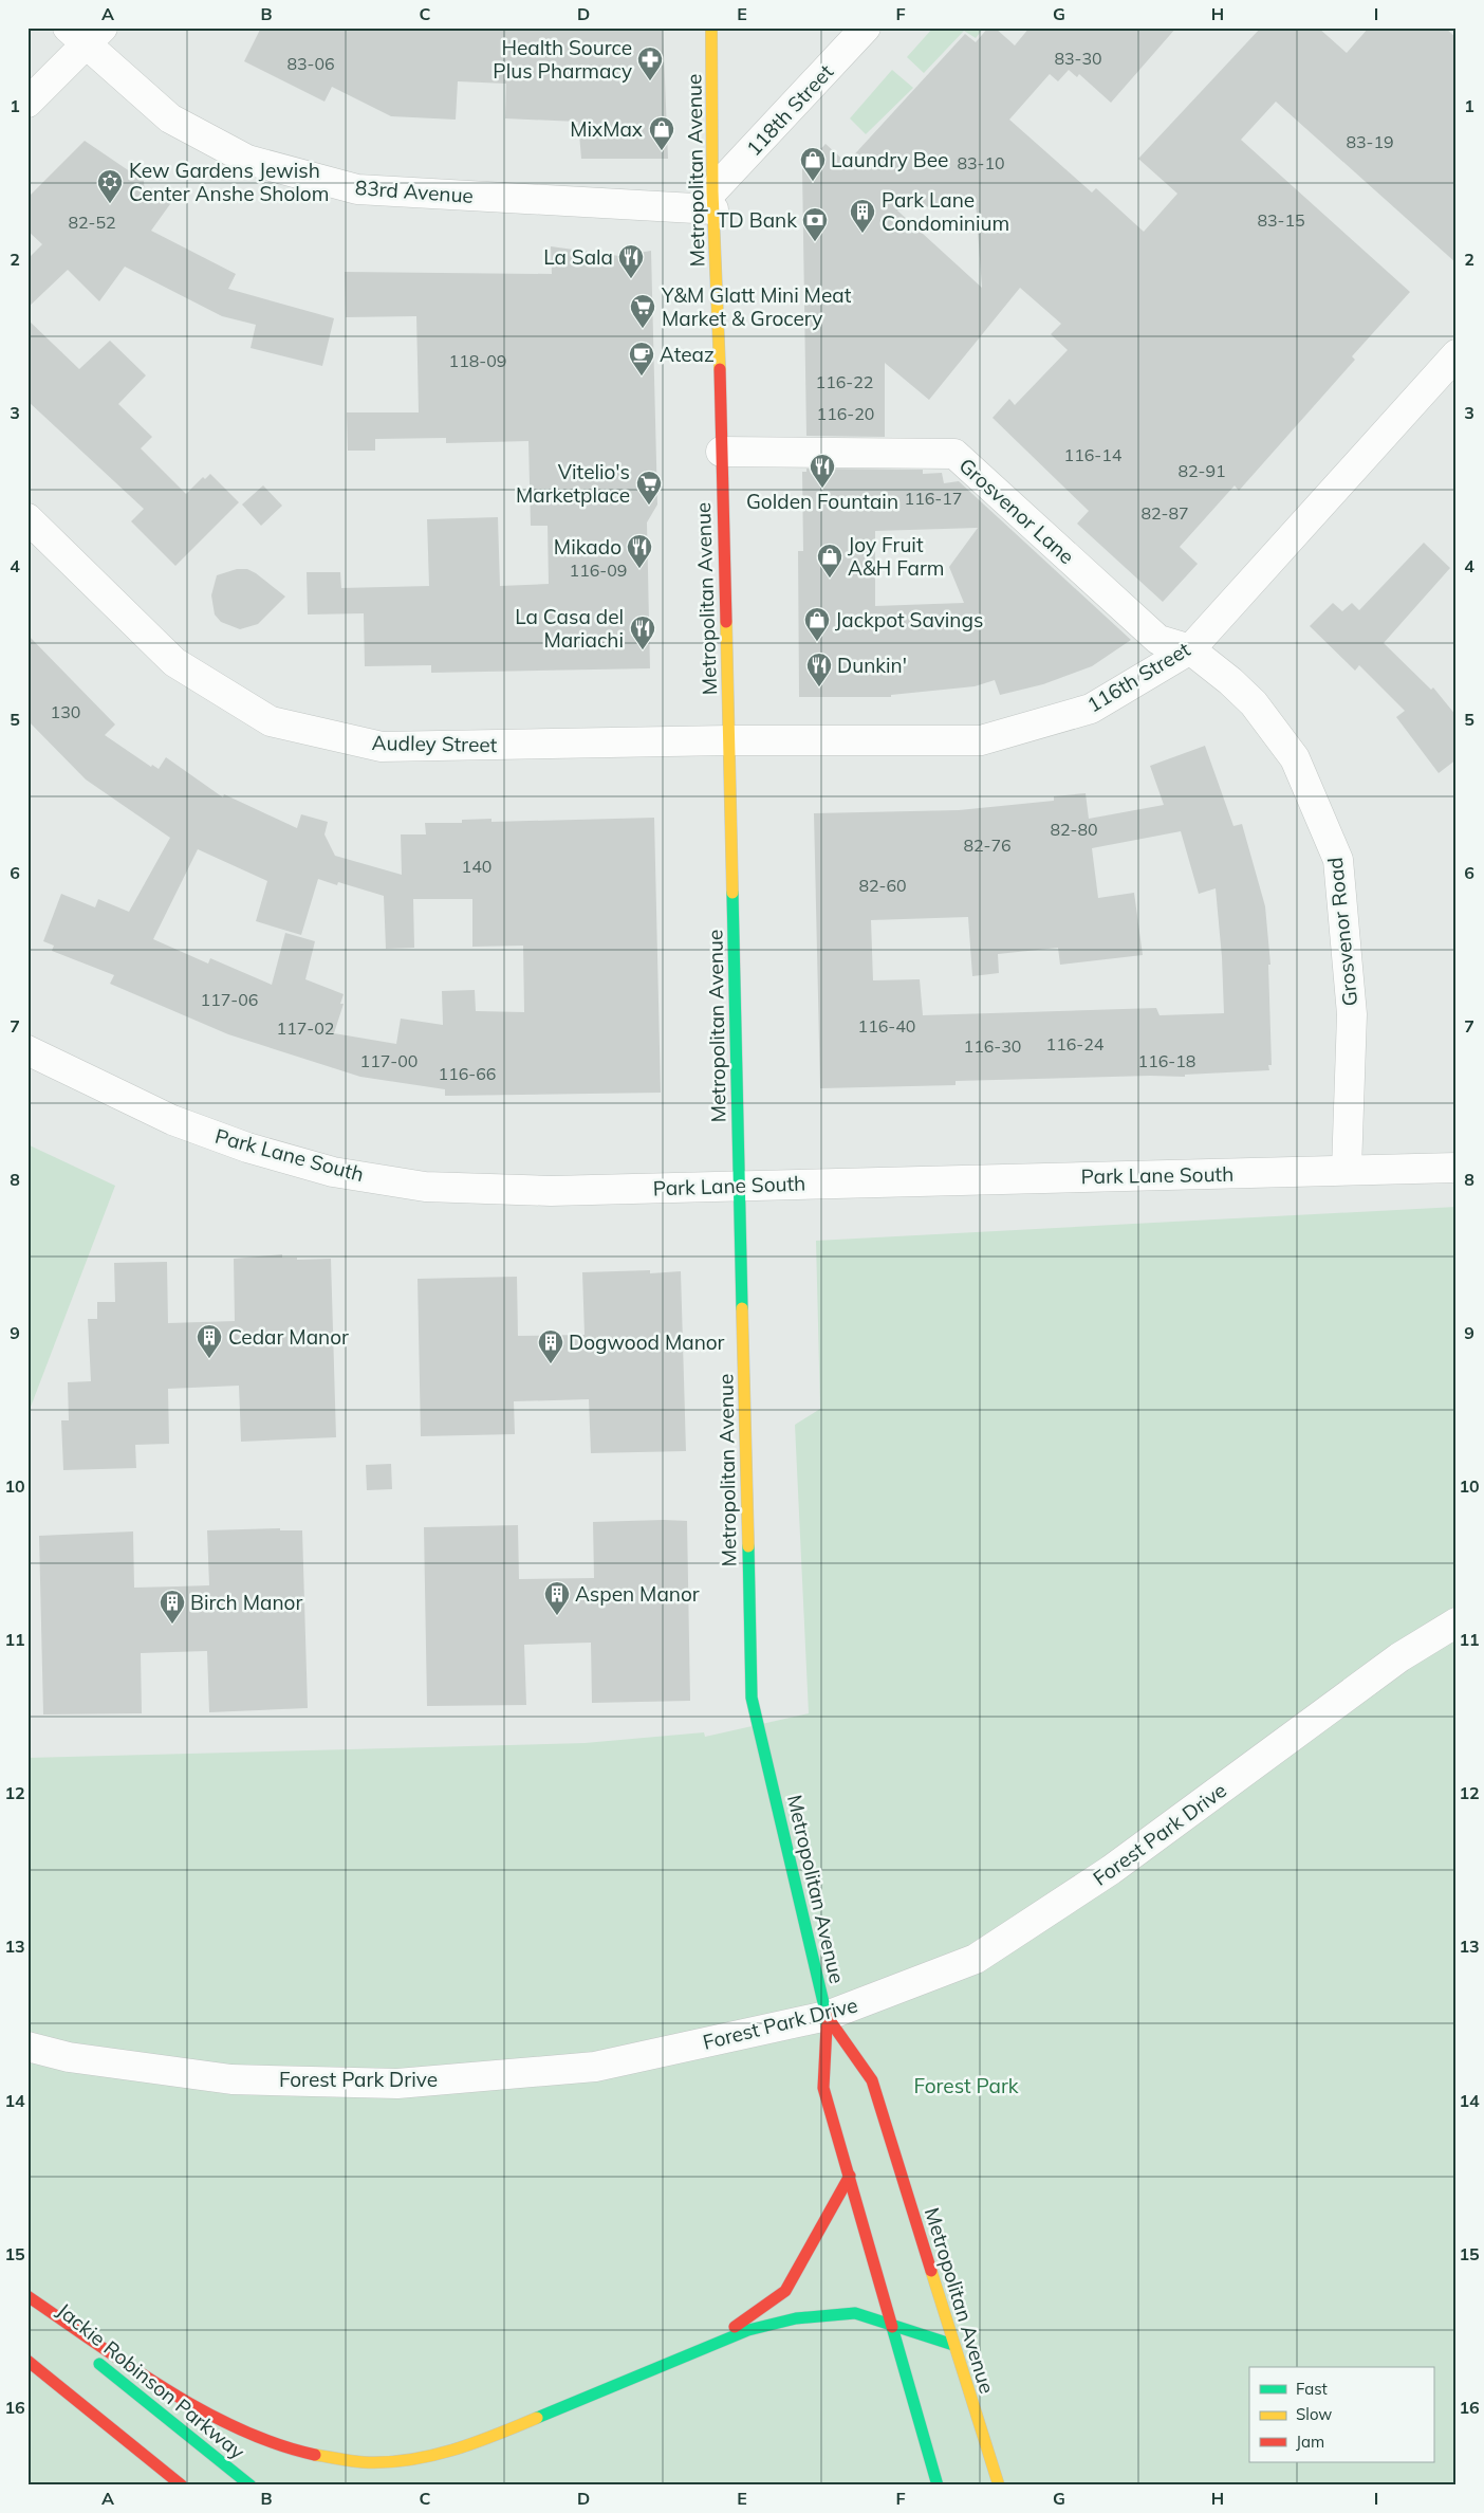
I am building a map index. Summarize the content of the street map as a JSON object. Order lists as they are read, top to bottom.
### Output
{
  "streets": {
    "main road": ["Metropolitan Avenue", "Jackie Robinson Parkway"],
    "street": [
      "118th Street",
      "83rd Avenue",
      "Grosvenor Lane",
      "116th Street",
      "Audley Street",
      "Grosvenor Road",
      "Park Lane South",
      "Forest Park Drive"
    ]
  },
  "crossings": [
    ["118th Street", "Metropolitan Avenue"],
    ["118th Street", "83rd Avenue"],
    ["Metropolitan Avenue", "83rd Avenue"],
    ["Metropolitan Avenue", "Grosvenor Lane"],
    ["Metropolitan Avenue", "116th Street"],
    ["Metropolitan Avenue", "Audley Street"],
    ["Metropolitan Avenue", "Park Lane South"],
    ["Metropolitan Avenue", "Forest Park Drive"],
    ["Grosvenor Lane", "116th Street"],
    ["Grosvenor Lane", "Grosvenor Road"],
    ["116th Street", "Audley Street"],
    ["116th Street", "Grosvenor Road"],
    ["Grosvenor Road", "Park Lane South"]
  ],
  "parks": ["Forest Park"],
  "places": {
    "pharmacy": ["Health Source Plus Pharmacy"],
    "shop": [
      "MixMax",
      "Laundry Bee",
      "Joy Fruit A&H Farm",
      "Jackpot Savings"
    ],
    "synagogue": ["Kew Gardens Jewish Center Anshe Sholom"],
    "building": [
      "Park Lane Condominium",
      "Cedar Manor",
      "Dogwood Manor",
      "Aspen Manor",
      "Birch Manor"
    ],
    "bank": ["TD Bank"],
    "restaurant": [
      "La Sala",
      "Golden Fountain",
      "Mikado",
      "La Casa del Mariachi",
      "Dunkin'"
    ],
    "supermarket": ["Y&M Glatt Mini Meat Market & Grocery", "Vitelio's Marketplace"],
    "cafe": ["Ateaz"]
  },
  "house_numbers": [
    "83-30",
    "83-06",
    "83-19",
    "83-10",
    "83-15",
    "82-52",
    "118-09",
    "116-22",
    "116-20",
    "116-14",
    "82-91",
    "116-17",
    "82-87",
    "116-09",
    "130",
    "82-80",
    "82-76",
    "140",
    "82-60",
    "117-06",
    "116-40",
    "117-02",
    "116-24",
    "116-30",
    "117-00",
    "116-18",
    "116-66"
  ],
  "legend": ["Fast", "Slow", "Jam"],
  "grid": {
    "columns": [
      "A",
      "B",
      "C",
      "D",
      "E",
      "F",
      "G",
      "H",
      "I"
    ],
    "rows": [
      "1",
      "2",
      "3",
      "4",
      "5",
      "6",
      "7",
      "8",
      "9",
      "10",
      "11",
      "12",
      "13",
      "14",
      "15",
      "16"
    ]
  }
}
